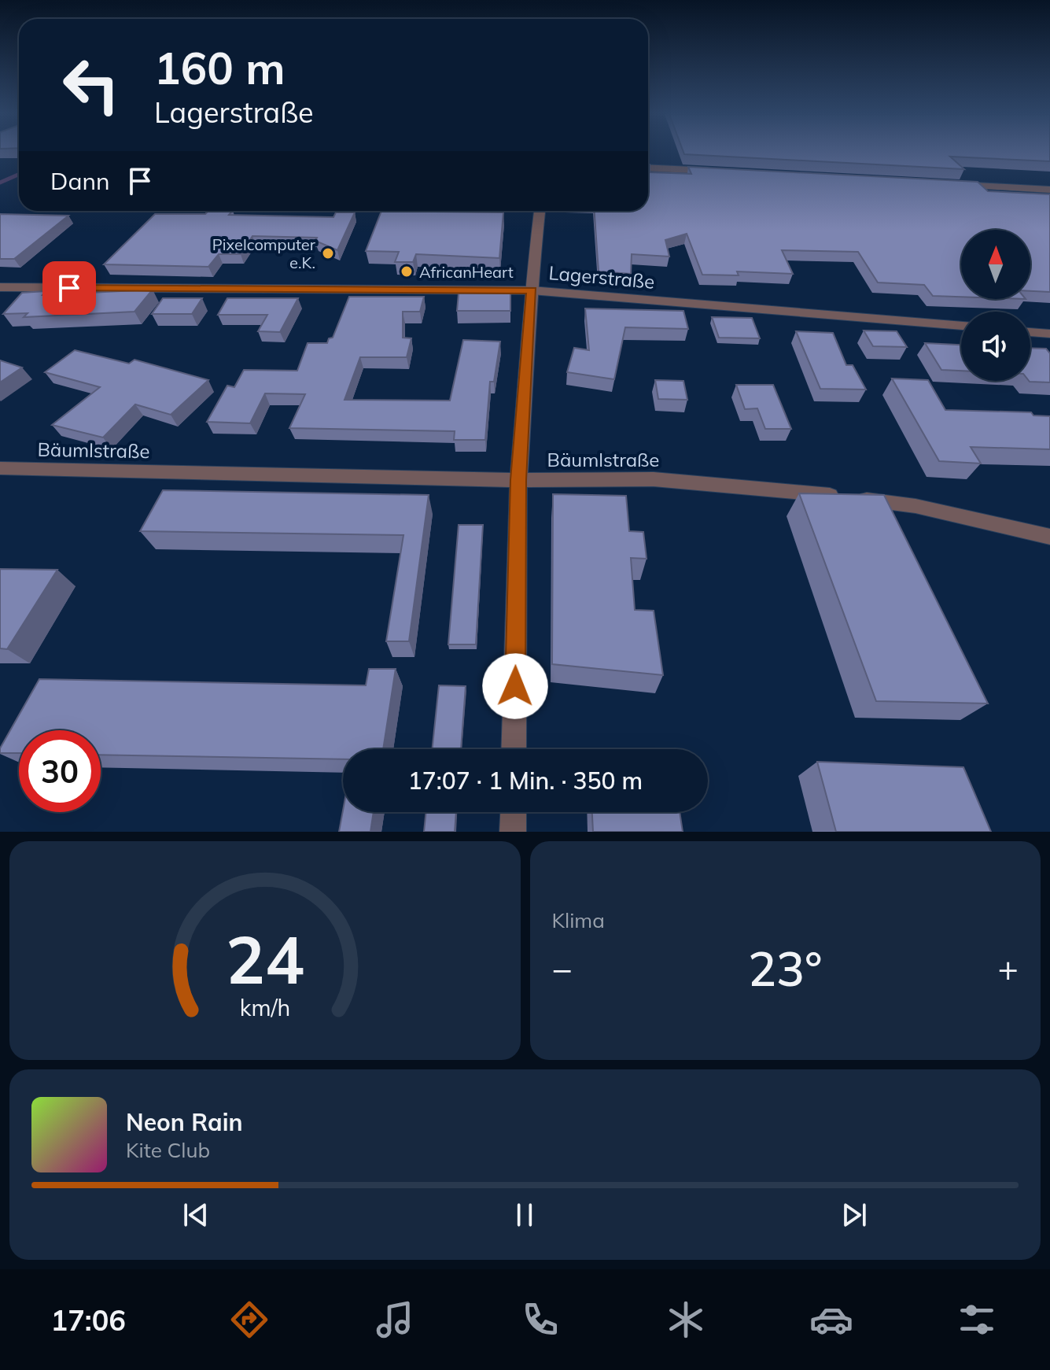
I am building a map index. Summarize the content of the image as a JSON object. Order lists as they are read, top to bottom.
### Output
{
  "streets": {
    "street": ["Lagerstraße", "Bäumlstraße"]
  },
  "places": ["Pixelcomputer e.K.", "AfricanHeart"],
  "north": "top",
  "page": {
    "turn": ["160 m", "Lagerstraße"],
    "then": "Dann",
    "limit": "30",
    "trip": "17:07 · 1 Min. · 350 m",
    "tile": "Klima",
    "heat": ["−", "23°", "+"],
    "song": ["Neon Rain", "Kite Club"],
    "tabs": "17:06",
    "gauge": ["24", "km/h"]
  }
}
